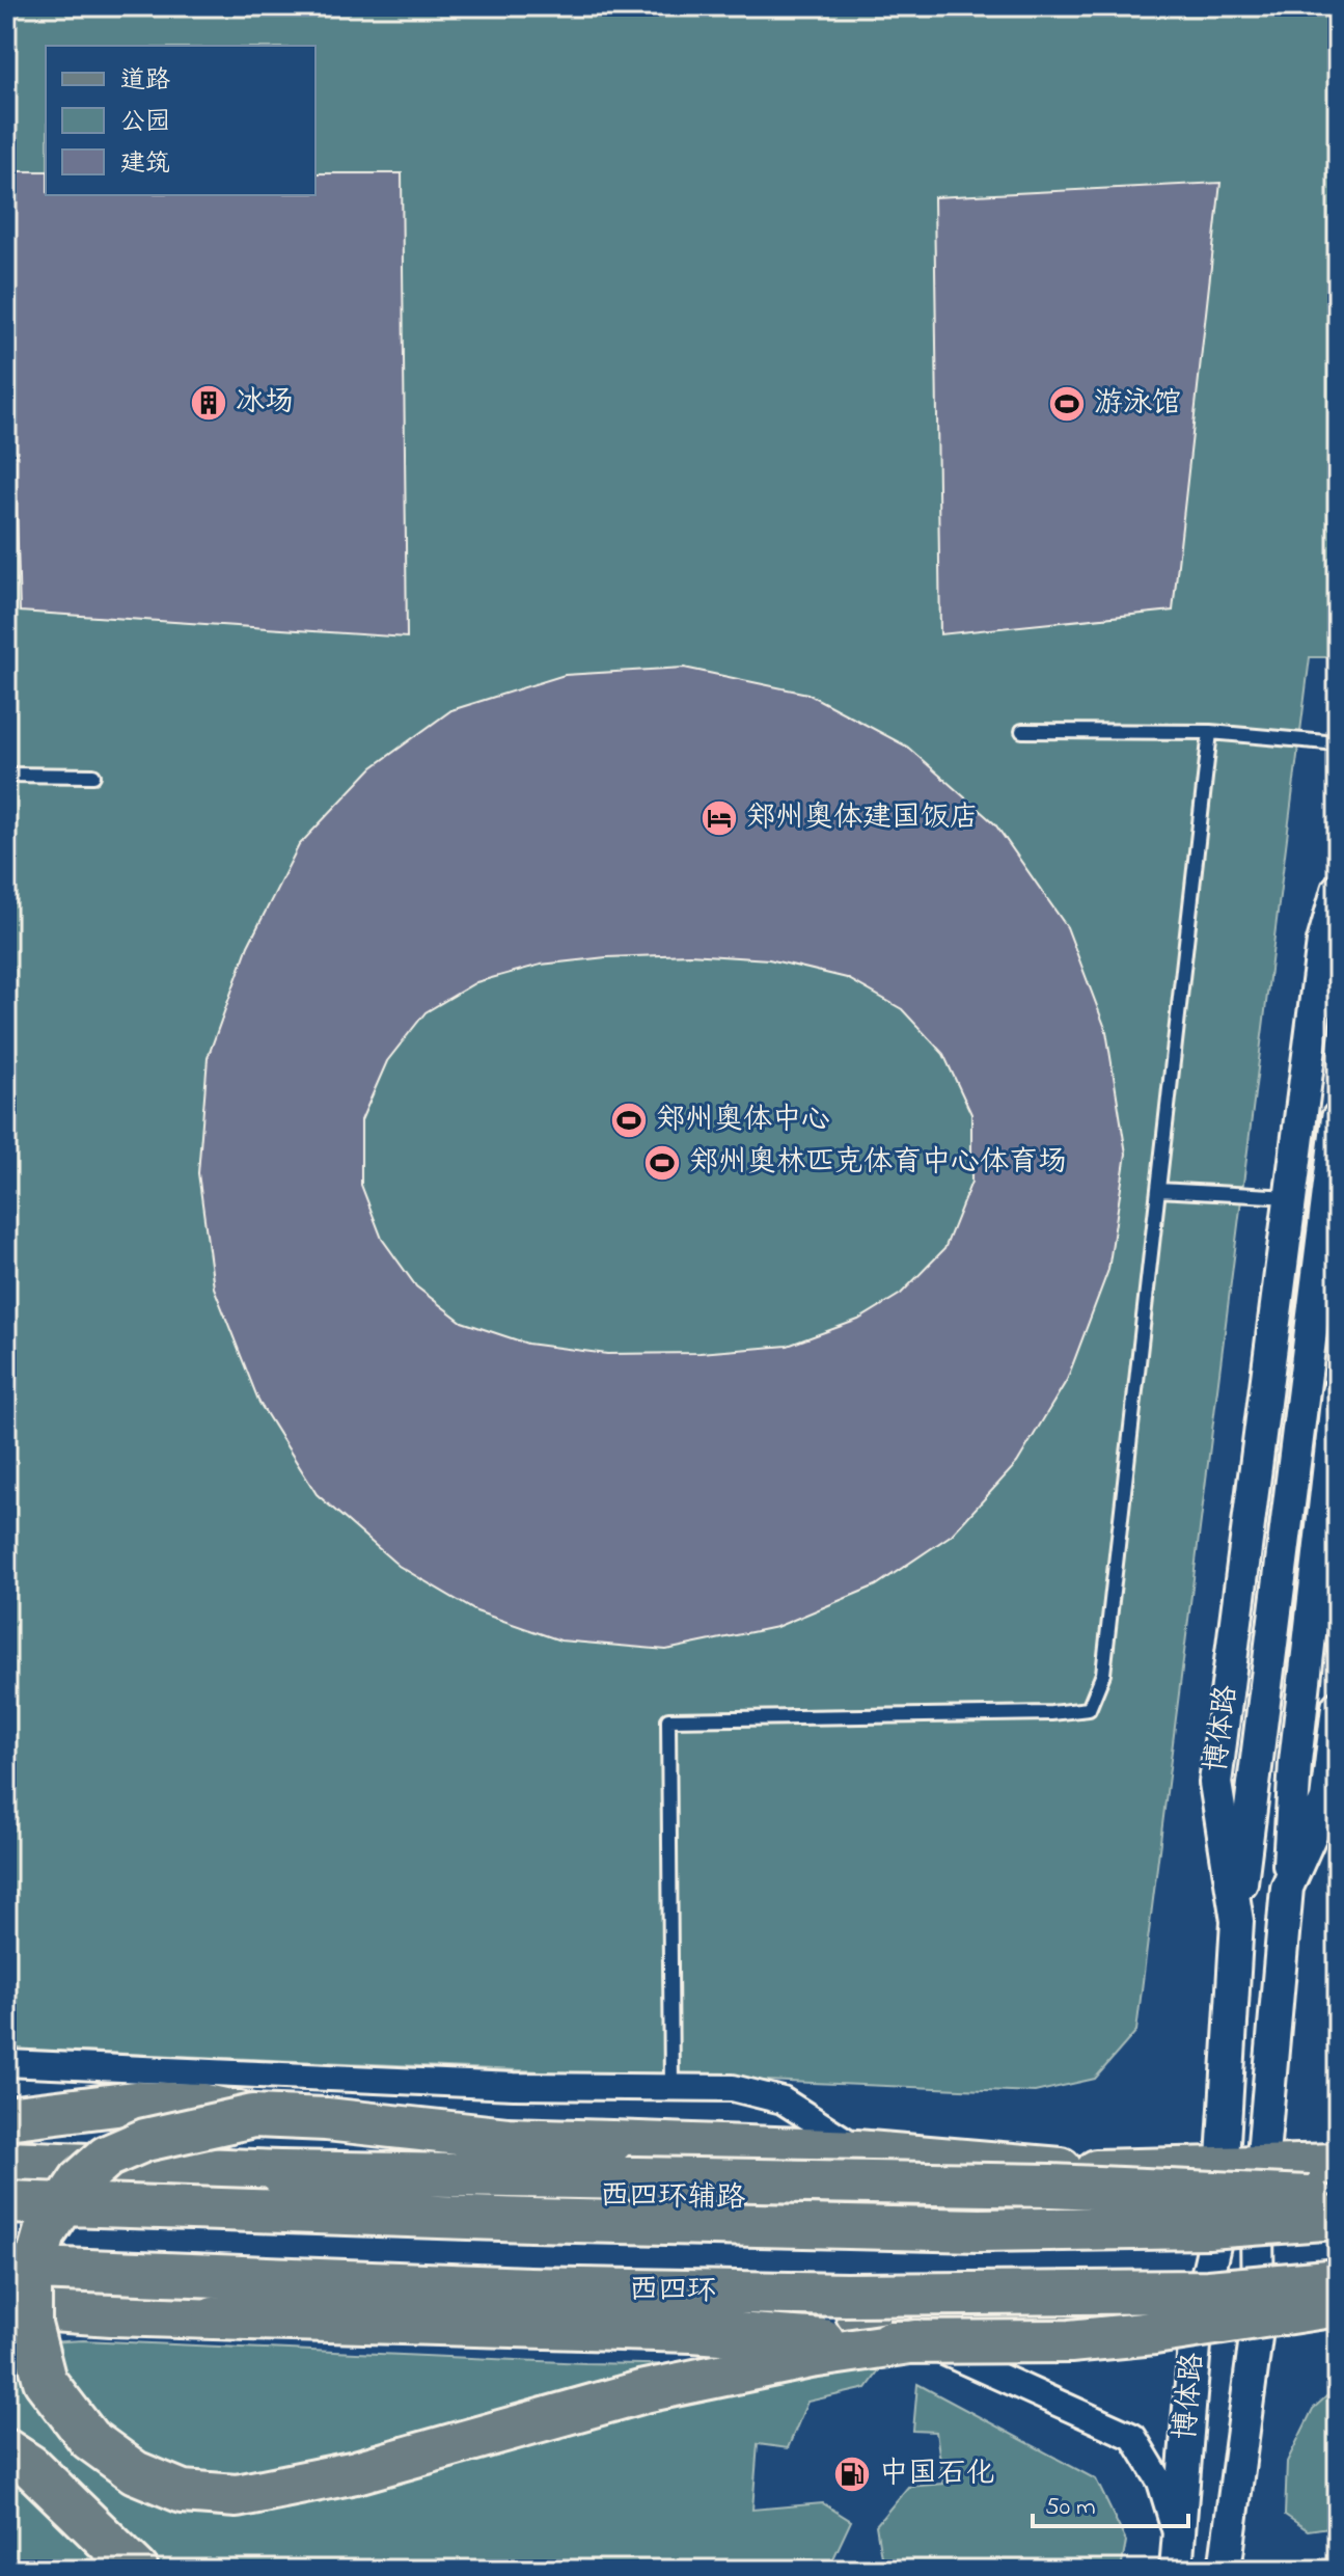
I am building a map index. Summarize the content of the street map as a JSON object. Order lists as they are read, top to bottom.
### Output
{
  "streets": {
    "highway": ["西四环"],
    "main road": ["西四环辅路"],
    "street": ["博体路"]
  },
  "crossings": [
    ["博体路", "西四环辅路"]
  ],
  "places": {
    "building": ["冰场"],
    "sports": ["游泳馆", "郑州奥体中心", "郑州奥林匹克体育中心体育场"],
    "hotel": ["郑州奥体建国饭店"],
    "fuel station": ["中国石化"]
  },
  "legend": ["道路", "公园", "建筑"],
  "scale_bar": "50 m"
}
